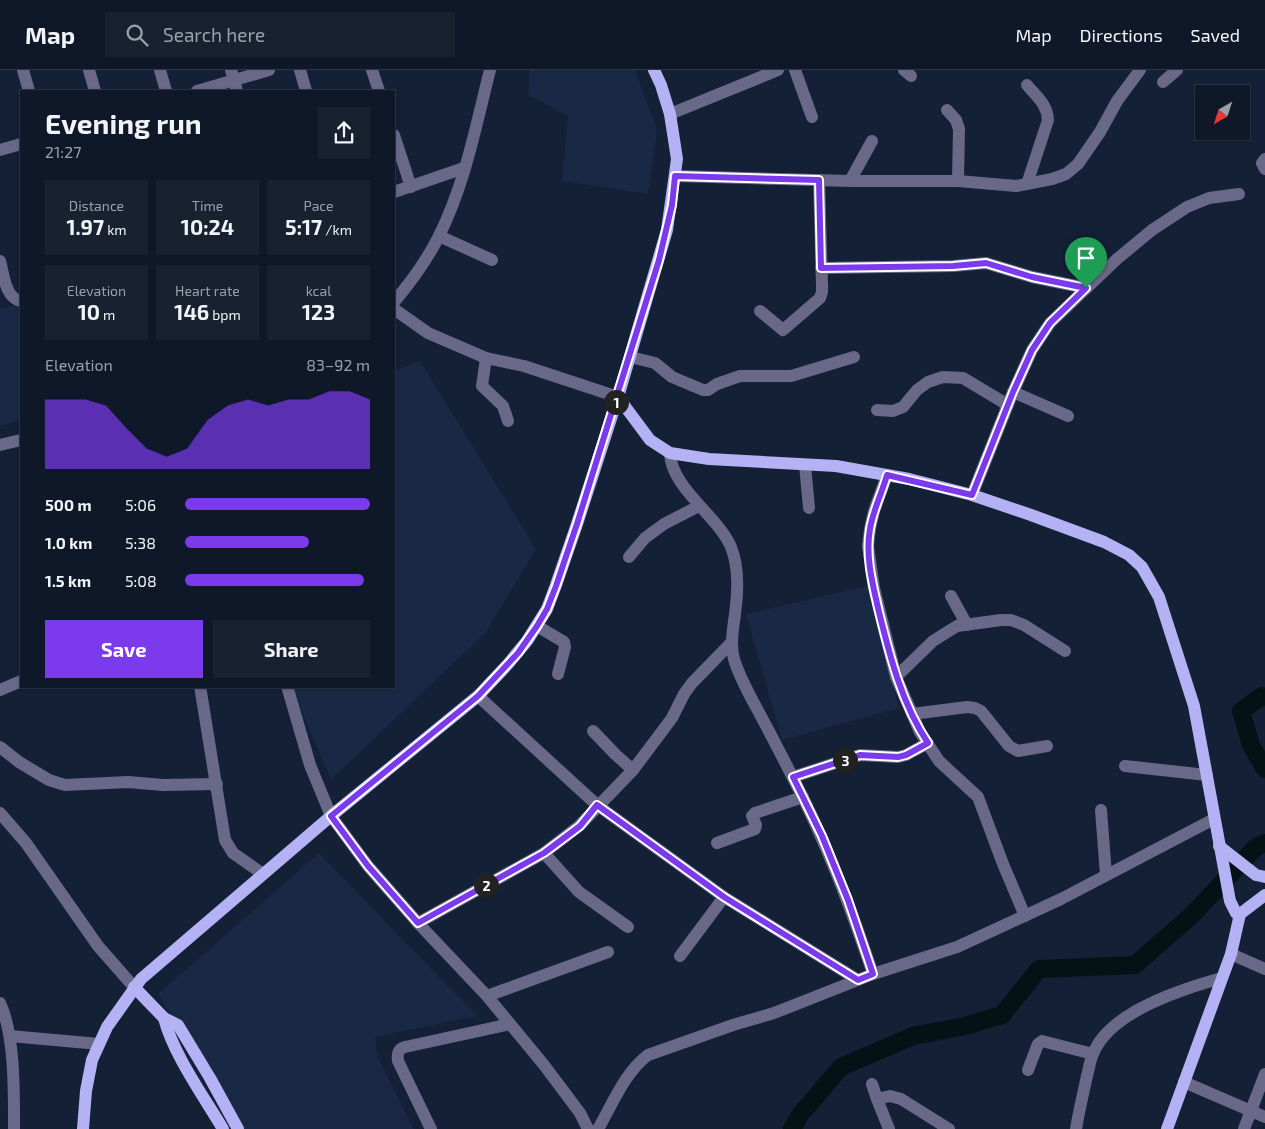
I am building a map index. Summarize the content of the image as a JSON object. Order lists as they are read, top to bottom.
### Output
{
  "north": "bottom left",
  "page": {
    "header": "Map",
    "search": "Search here",
    "nav": ["Map", "Directions", "Saved"],
    "heading": ["Evening run", "21:27"],
    "stats": [
      ["Distance", "1.97 km"],
      ["Time", "10:24"],
      ["Pace", "5:17 /km"],
      ["Elevation", "10 m"],
      ["Heart rate", "146 bpm"],
      ["kcal", "123"]
    ],
    "chart": ["Elevation", "83–92 m"],
    "pins": ["1", "3", "2"],
    "list": [
      {
        "name": "500 m",
        "note": "5:06"
      },
      {
        "name": "1.0 km",
        "note": "5:38"
      },
      {
        "name": "1.5 km",
        "note": "5:08"
      }
    ],
    "buttons": ["Save", "Share"]
  }
}
